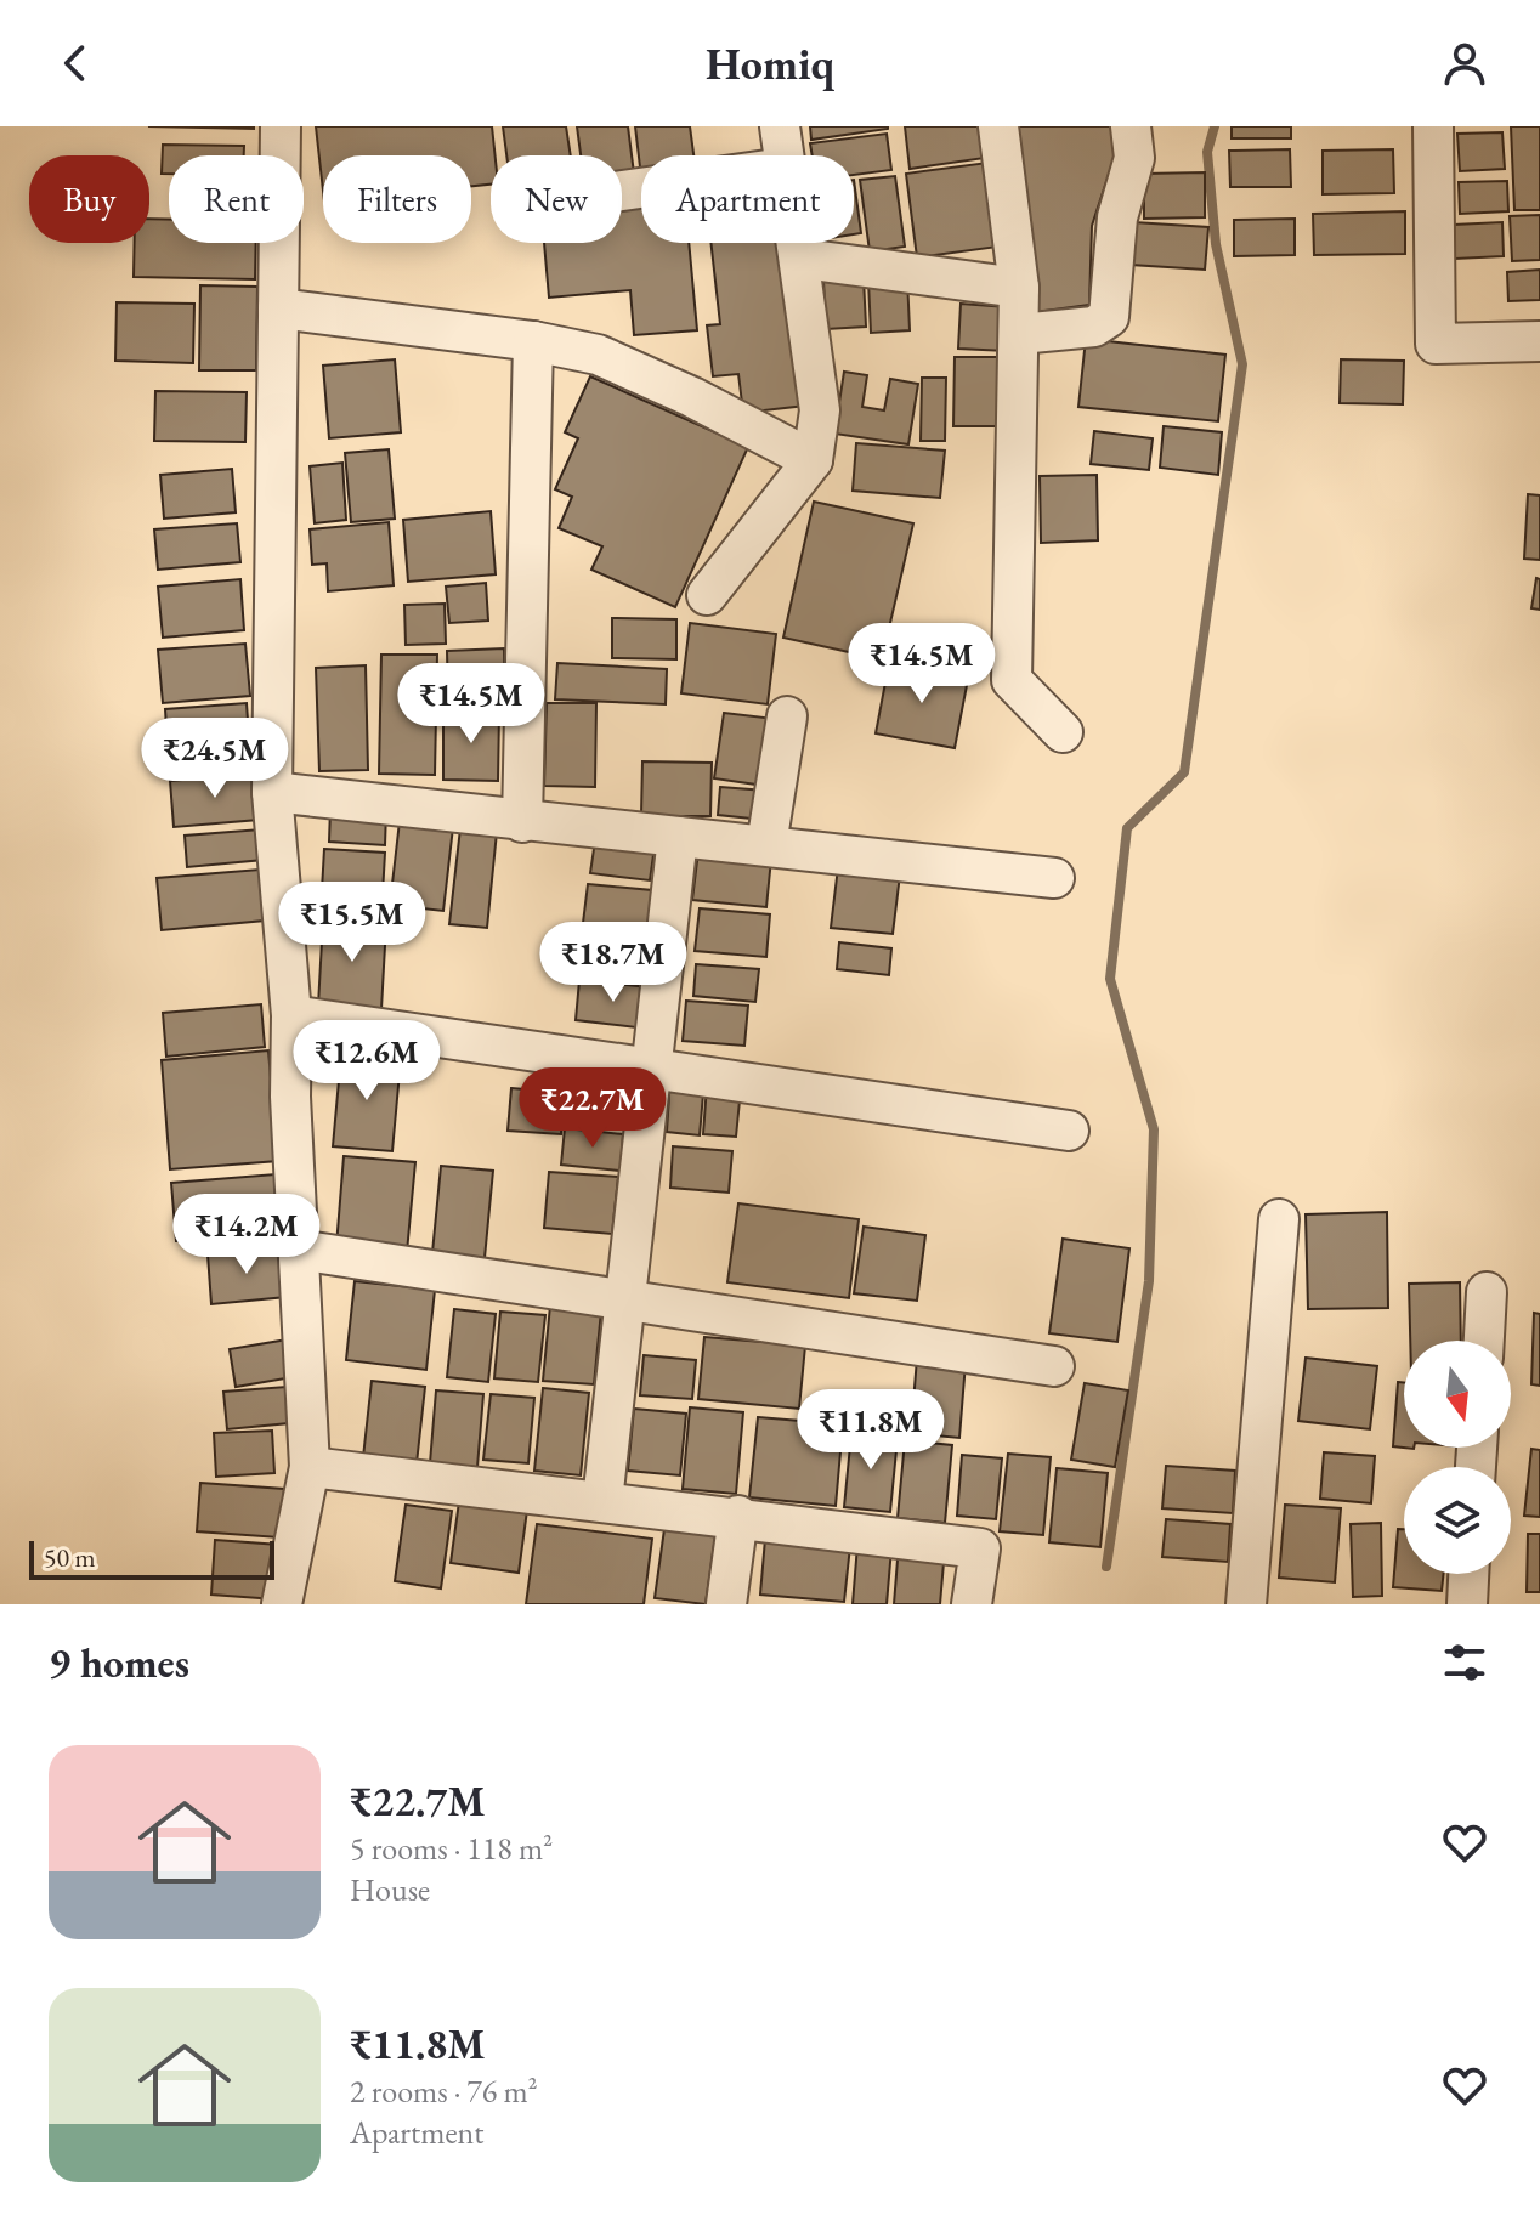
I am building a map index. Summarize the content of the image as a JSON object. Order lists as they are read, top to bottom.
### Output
{
  "scale_bar": "50 m",
  "north": "bottom",
  "page": {
    "header": "Homiq",
    "chip": [
      "Buy",
      "Rent",
      "Filters",
      "New",
      "Apartment"
    ],
    "price": [
      "₹14.5M",
      "₹14.5M",
      "₹24.5M",
      "₹15.5M",
      "₹18.7M",
      "₹12.6M",
      "₹22.7M",
      "₹14.2M",
      "₹11.8M"
    ],
    "scale": "50 m",
    "heading": "9 homes",
    "list": [
      {
        "name": "₹22.7M",
        "note": "5 rooms · 118 m² · House"
      },
      {
        "name": "₹11.8M",
        "note": "2 rooms · 76 m² · Apartment"
      }
    ]
  }
}
